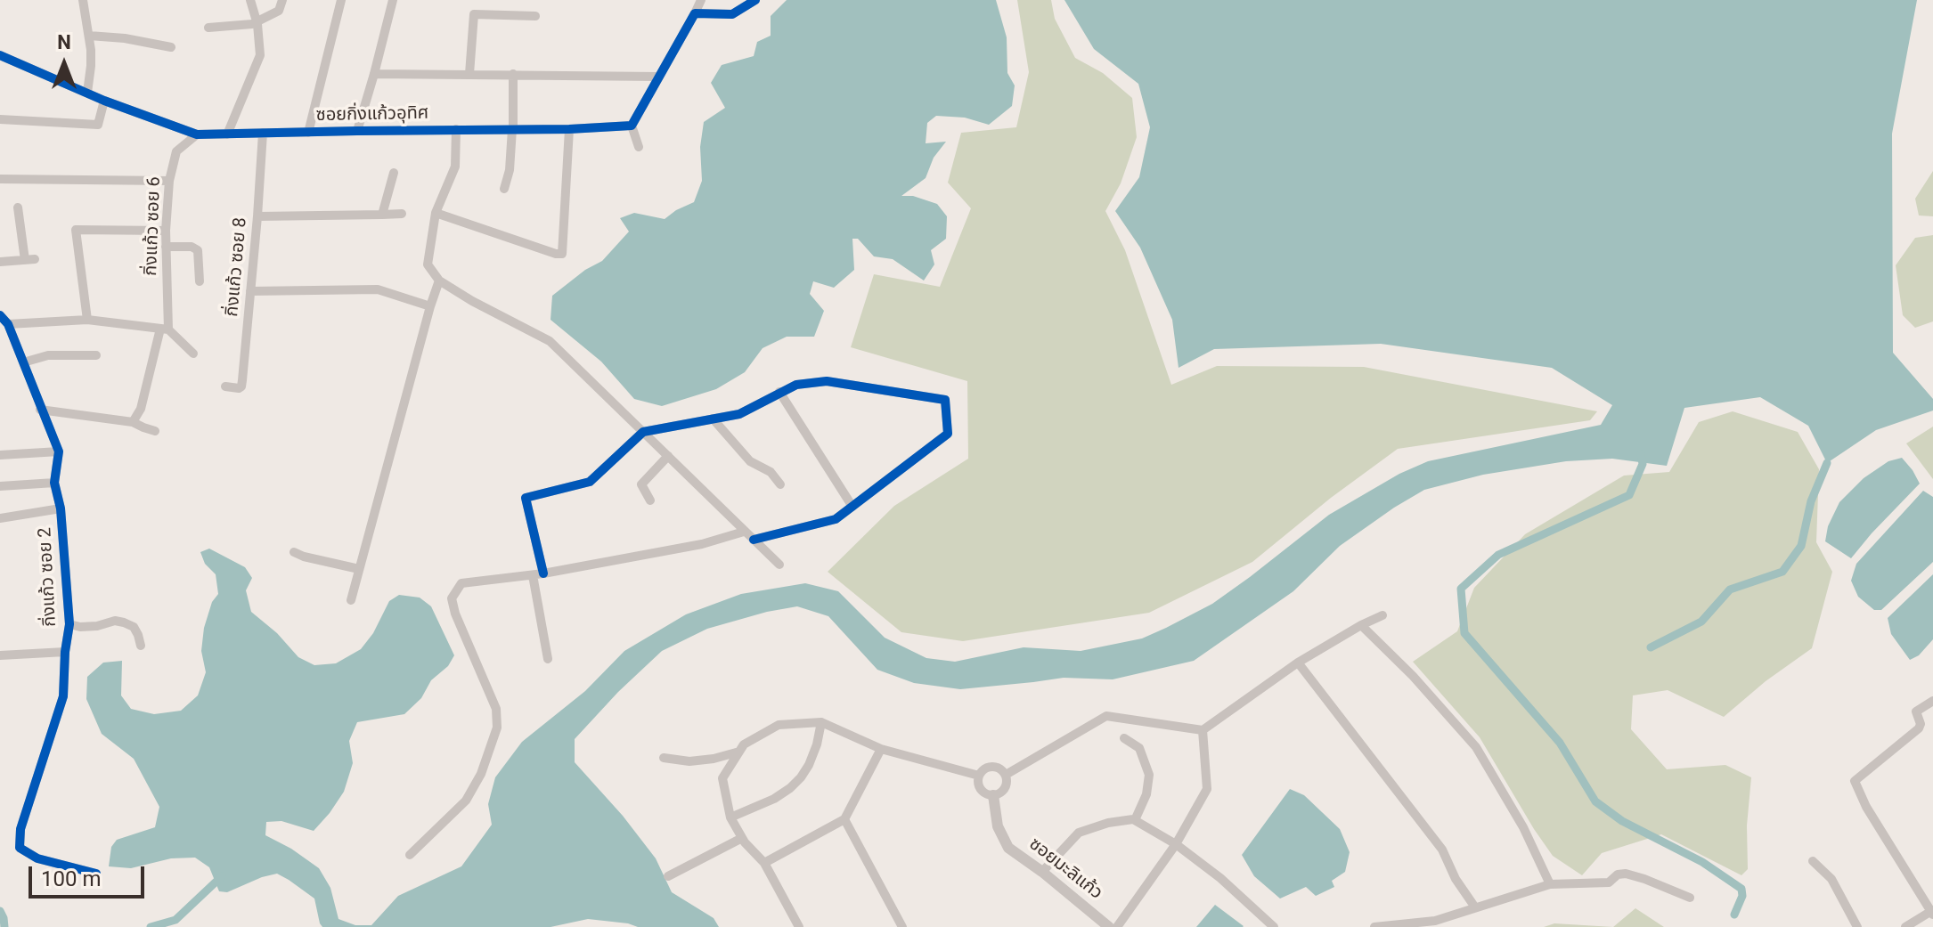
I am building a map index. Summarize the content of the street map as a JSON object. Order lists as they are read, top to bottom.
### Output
{
  "streets": {
    "street": [
      "ซอยกิ่งแก้วอุทิศ",
      "กิ่งแก้ว ซอย 6",
      "กิ่งแก้ว ซอย 8",
      "กิ่งแก้ว ซอย 2",
      "ซอยมะลิแก้ว"
    ]
  },
  "crossings": [
    ["ซอยกิ่งแก้วอุทิศ", "กิ่งแก้ว ซอย 6"],
    ["ซอยกิ่งแก้วอุทิศ", "กิ่งแก้ว ซอย 8"]
  ],
  "scale_bar": "100 m",
  "north": "top"
}
